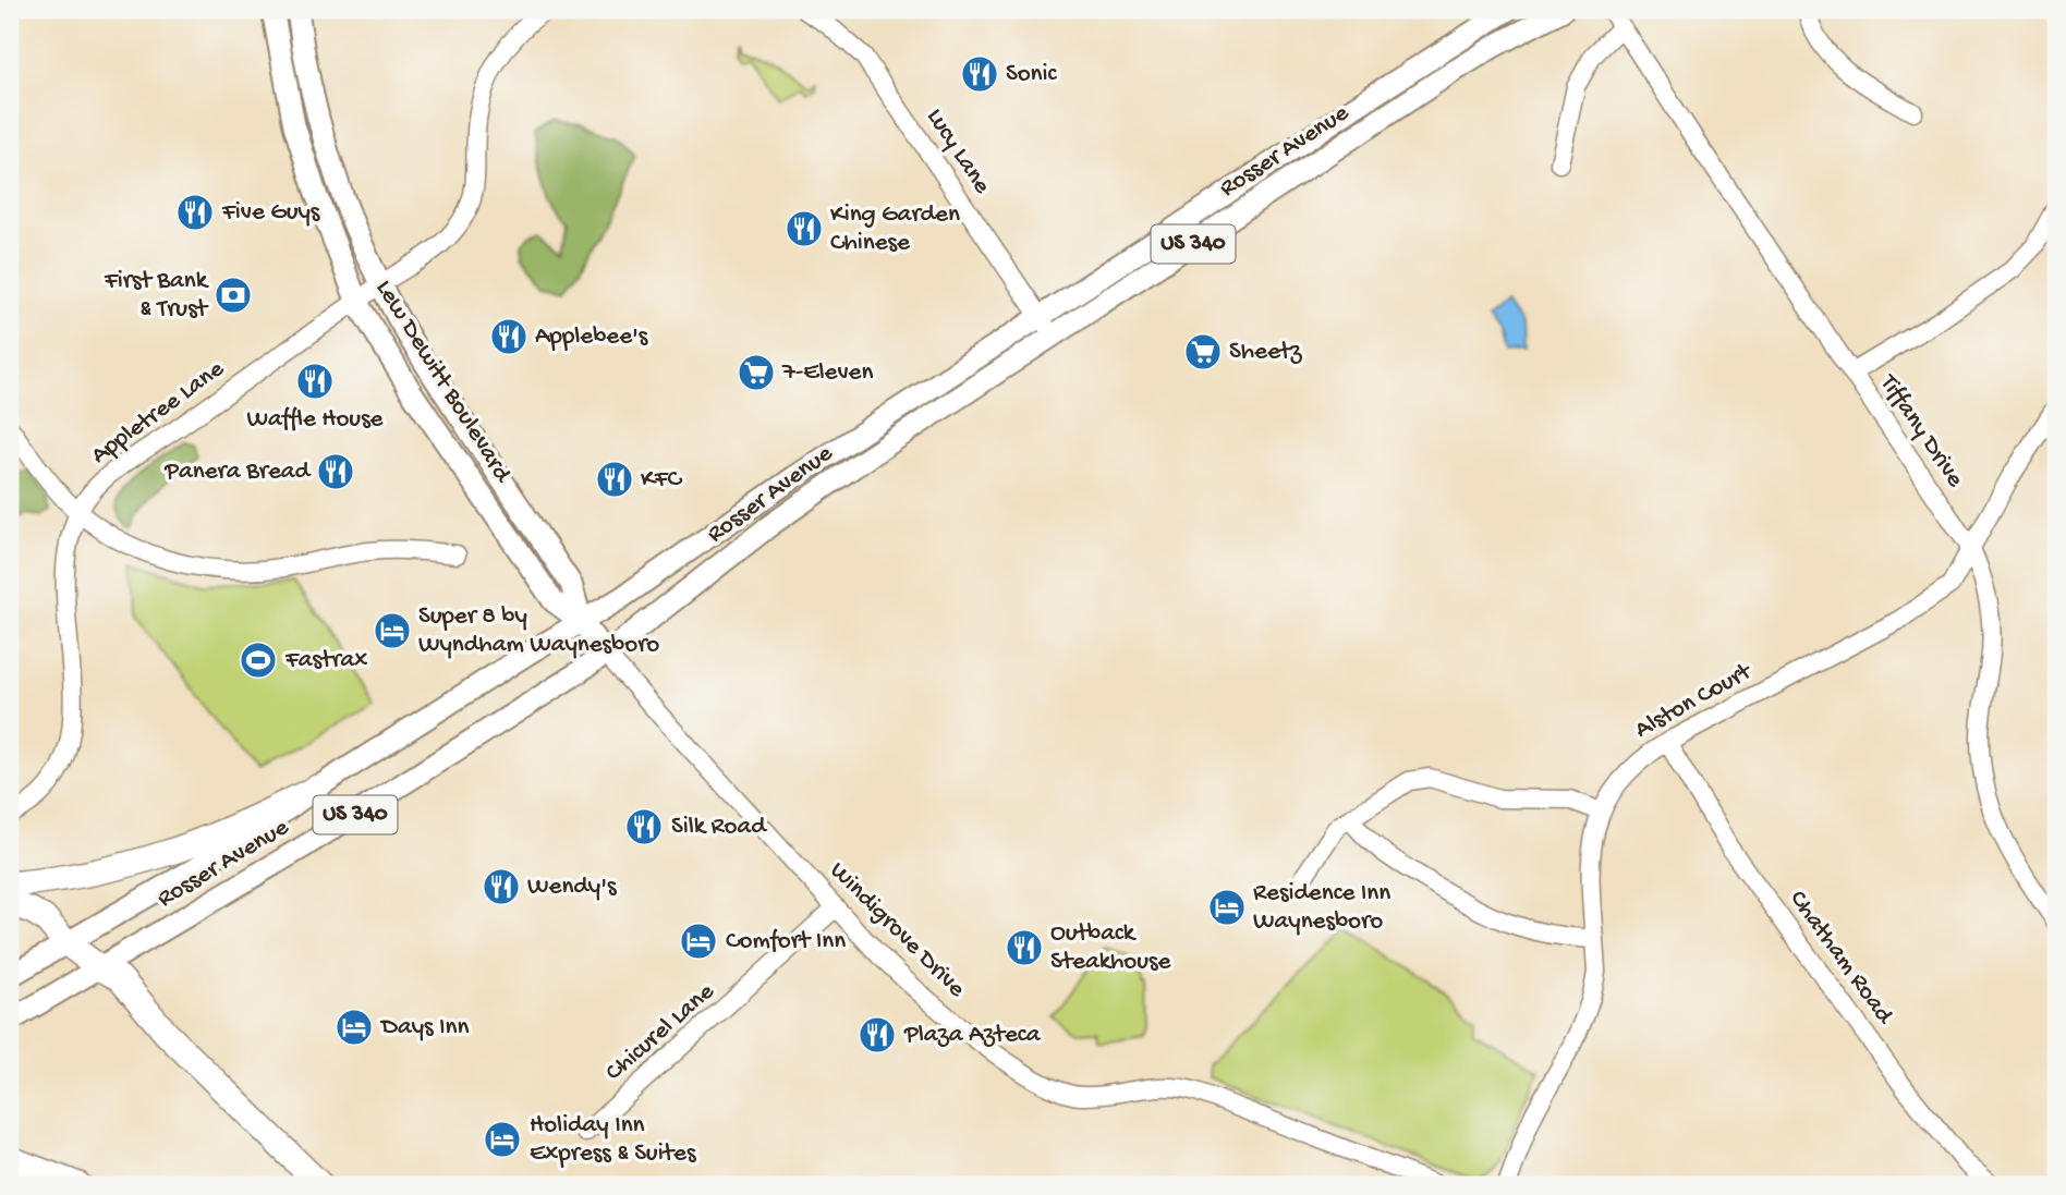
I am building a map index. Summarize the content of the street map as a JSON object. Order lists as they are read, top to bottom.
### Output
{
  "streets": {
    "main road": ["Rosser Avenue", "US 340", "Lew Dewitt Boulevard"],
    "street": [
      "Lucy Lane",
      "Appletree Lane",
      "Tiffany Drive",
      "Alston Court",
      "Windigrove Drive",
      "Chatham Road",
      "Chicurel Lane"
    ]
  },
  "crossings": [
    ["Lucy Lane", "Rosser Avenue"],
    ["Rosser Avenue", "Lew Dewitt Boulevard"],
    ["Rosser Avenue", "Windigrove Drive"],
    ["Lew Dewitt Boulevard", "Appletree Lane"],
    ["Lew Dewitt Boulevard", "Windigrove Drive"],
    ["Tiffany Drive", "Alston Court"],
    ["Alston Court", "Chatham Road"],
    ["Windigrove Drive", "Chicurel Lane"]
  ],
  "places": {
    "restaurant": [
      "Sonic",
      "Five Guys",
      "King Garden Chinese",
      "Applebee's",
      "Waffle House",
      "Panera Bread",
      "KFC",
      "Silk Road",
      "Wendy's",
      "Outback Steakhouse",
      "Plaza Azteca"
    ],
    "bank": ["First Bank & Trust"],
    "supermarket": ["Sheetz", "7-Eleven"],
    "hotel": [
      "Super 8 by Wyndham Waynesboro",
      "Residence Inn Waynesboro",
      "Comfort Inn",
      "Days Inn",
      "Holiday Inn Express & Suites"
    ],
    "sports": ["Fastrax"]
  }
}
